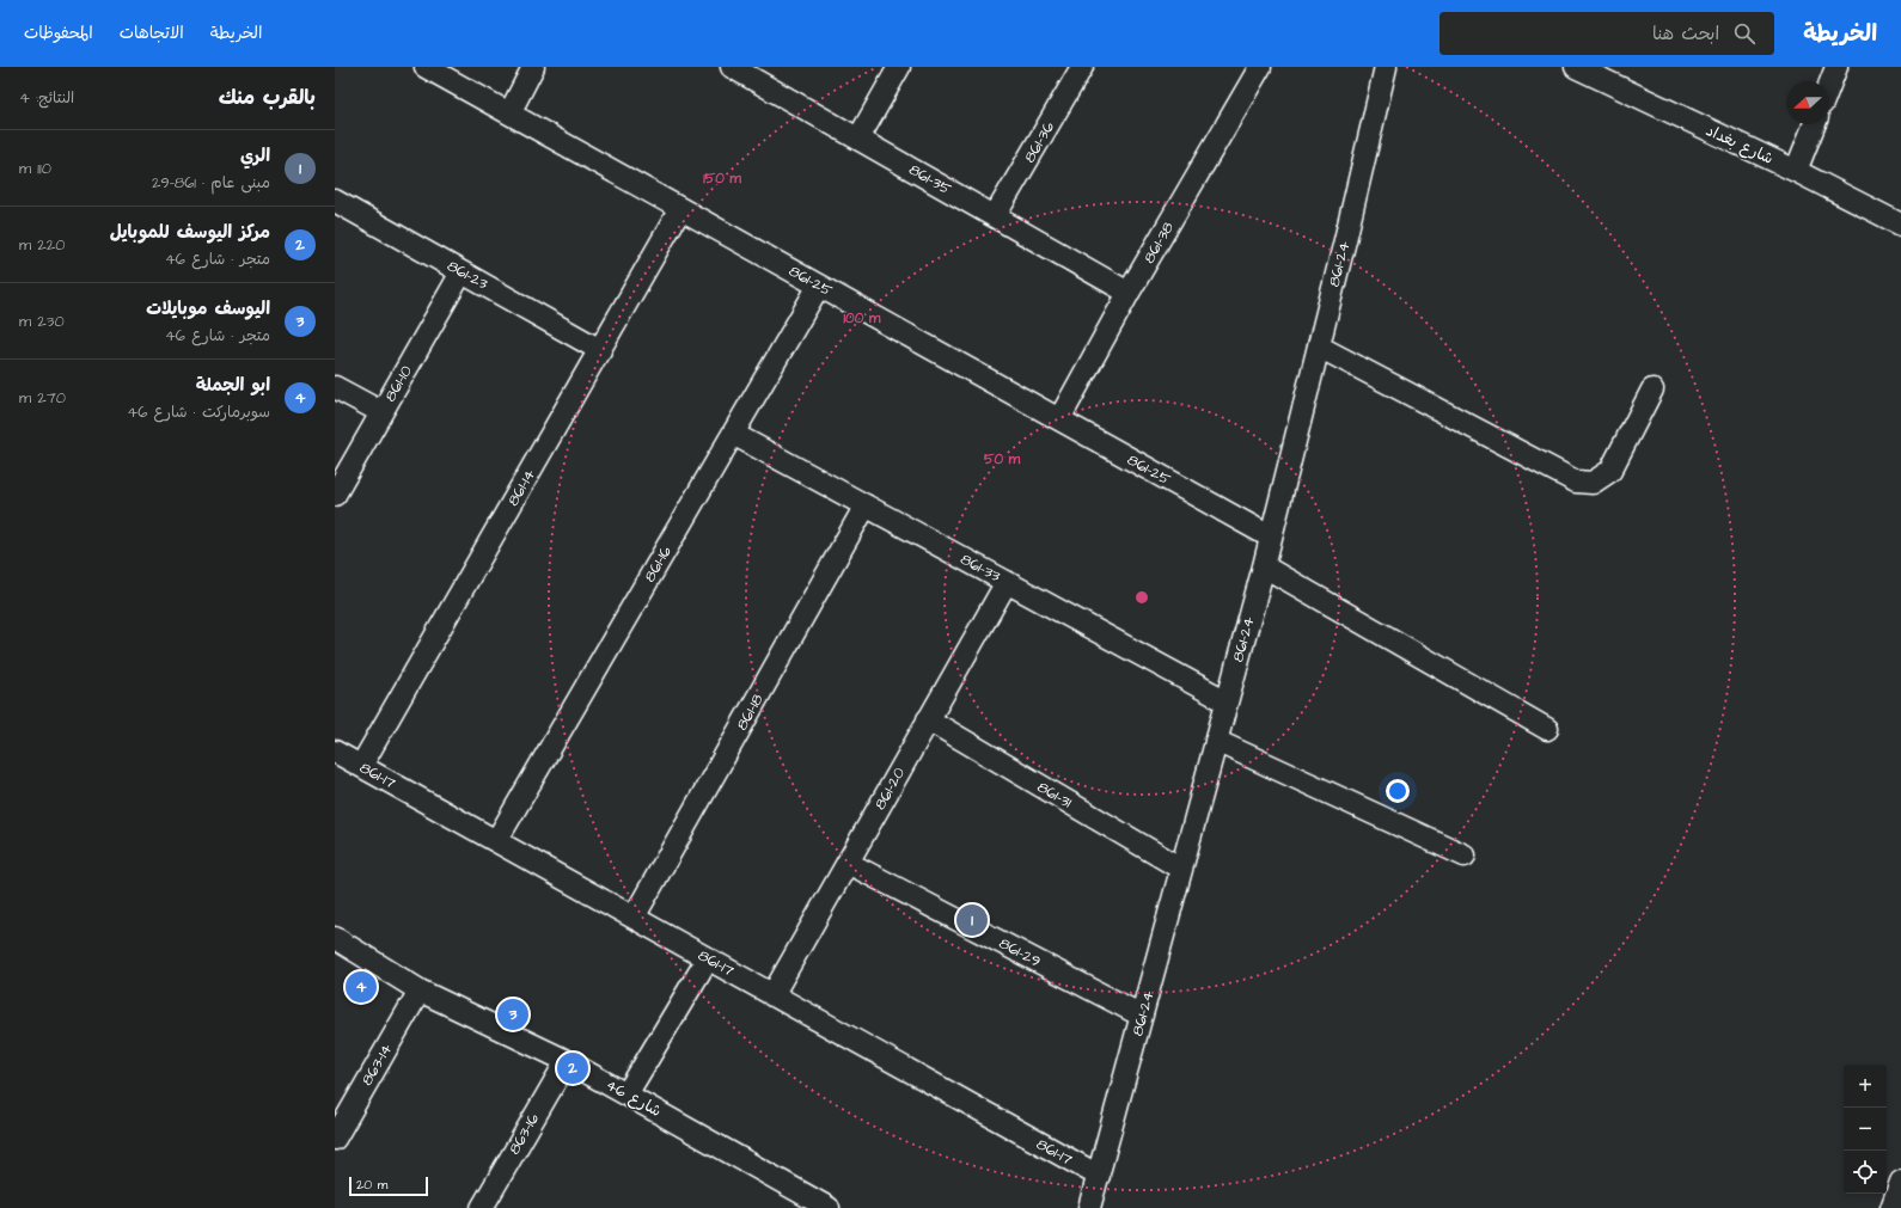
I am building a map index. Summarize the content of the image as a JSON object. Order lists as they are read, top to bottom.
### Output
{
  "streets": {
    "street": [
      "861-36",
      "شارع بغداد",
      "861-35",
      "861-38",
      "861-24",
      "861-23",
      "861-25",
      "861-10",
      "861-14",
      "861-16",
      "861-33",
      "861-18",
      "861-17",
      "861-20",
      "861-31",
      "861-29",
      "863-14",
      "شارع 46",
      "863-16"
    ]
  },
  "crossings": [
    ["861-36", "861-35"],
    ["861-35", "861-38"],
    ["861-38", "861-25"],
    ["861-24", "861-25"],
    ["861-24", "861-33"],
    ["861-24", "861-17"],
    ["861-24", "861-31"],
    ["861-24", "861-29"],
    ["861-23", "861-10"],
    ["861-23", "861-14"],
    ["861-25", "861-14"],
    ["861-25", "861-16"],
    ["861-14", "861-17"],
    ["861-16", "861-33"],
    ["861-16", "861-17"],
    ["861-33", "861-18"],
    ["861-33", "861-20"],
    ["861-18", "861-17"],
    ["861-17", "861-20"],
    ["861-20", "861-31"],
    ["861-20", "861-29"],
    ["863-14", "شارع 46"],
    ["شارع 46", "863-16"]
  ],
  "scale_bar": "20 m",
  "north": "left",
  "page": {
    "header": "الخريطة",
    "search": "ابحث هنا",
    "nav": ["الخريطة", "الاتجاهات", "المحفوظات"],
    "heading": ["بالقرب منك", "النتائج: 4"],
    "list": [
      {
        "mark": "1",
        "name": "الري",
        "note": "مبنى عام · 861-29",
        "value": "110 m"
      },
      {
        "mark": "2",
        "name": "مركز اليوسف للموبايل",
        "note": "متجر · شارع 46",
        "value": "220 m"
      },
      {
        "mark": "3",
        "name": "اليوسف موبايلات",
        "note": "متجر · شارع 46",
        "value": "230 m"
      },
      {
        "mark": "4",
        "name": "ابو الجملة",
        "note": "سوبرماركت · شارع 46",
        "value": "270 m"
      }
    ],
    "pins": [
      "1",
      "4",
      "3",
      "2"
    ],
    "map_buttons": ["+", "−"],
    "scale": "20 m"
  },
  "rings": ["150 m", "100 m", "50 m"]
}
